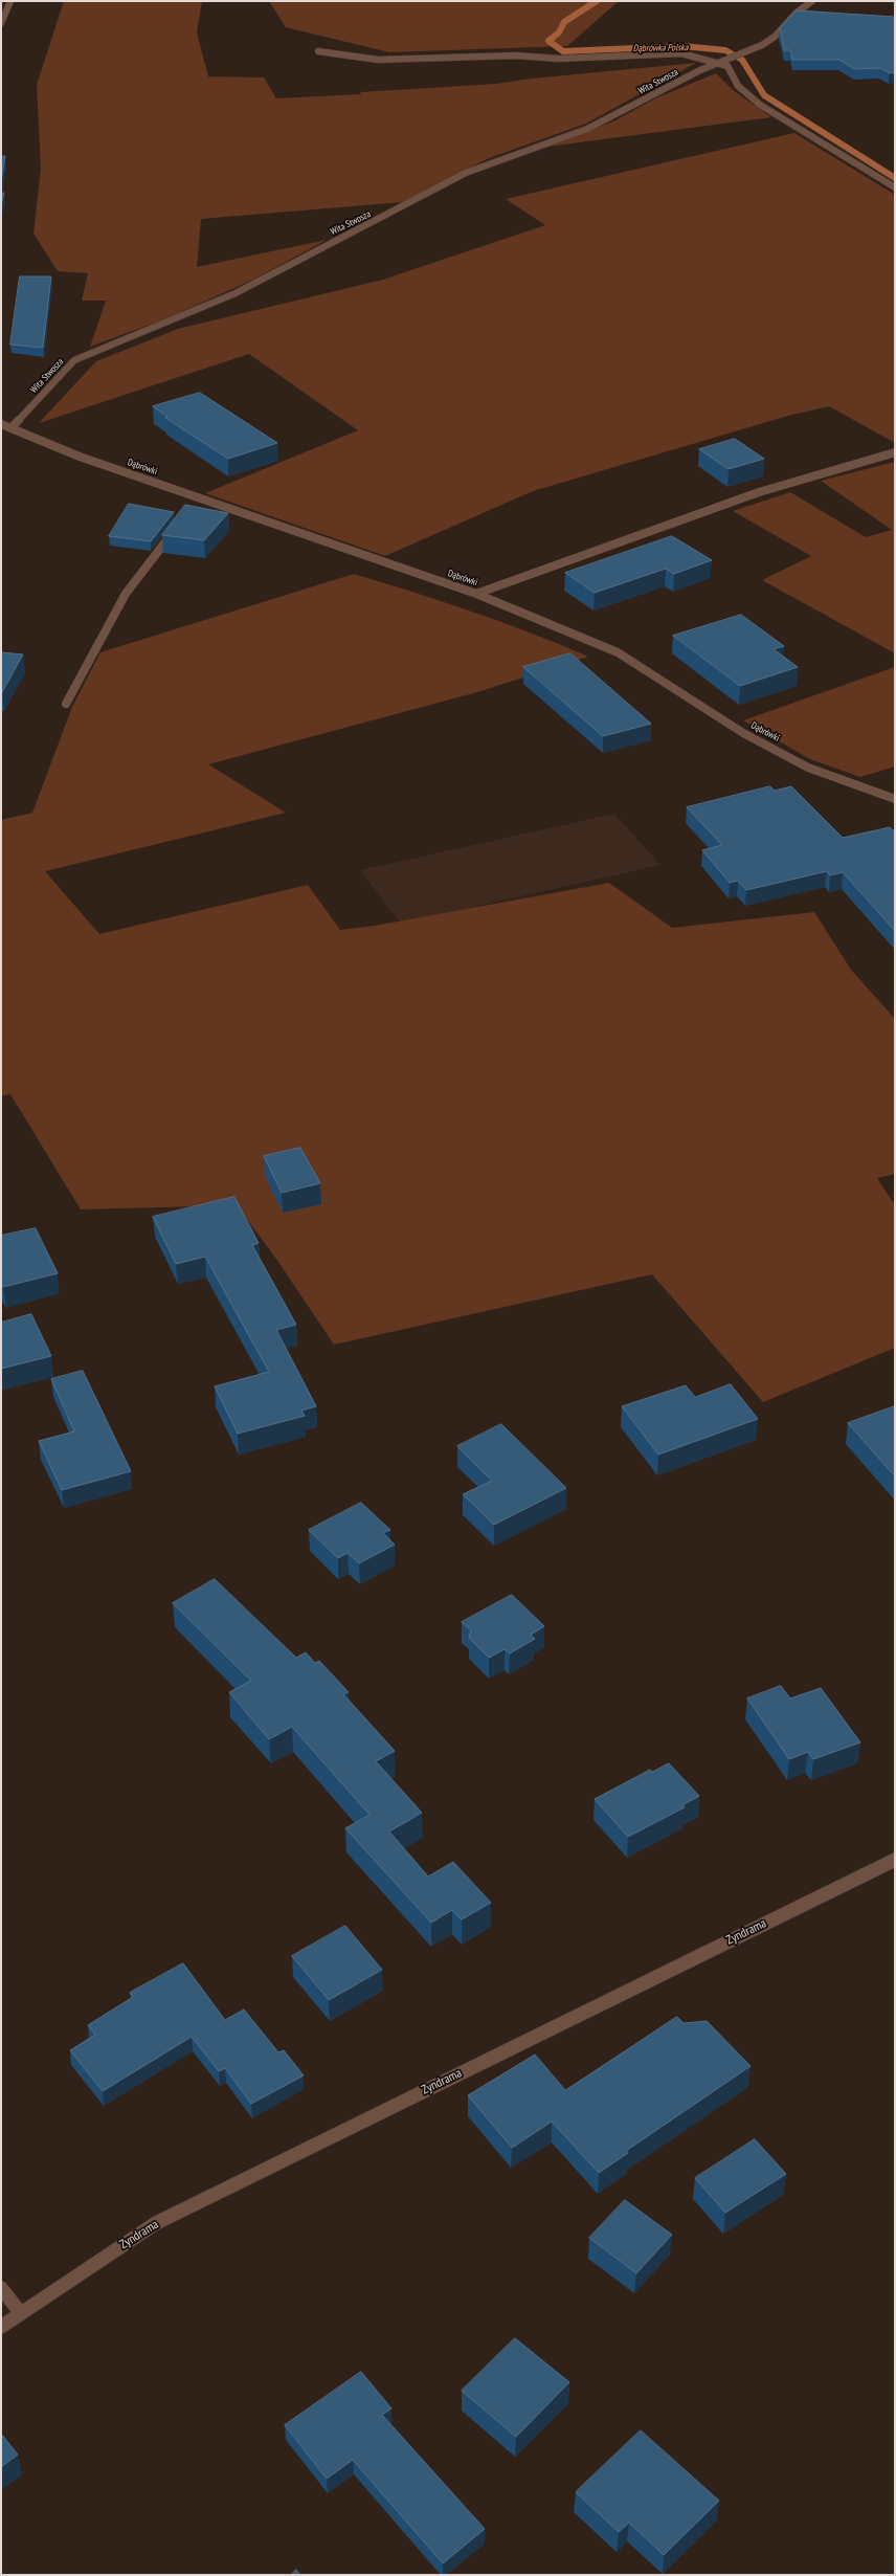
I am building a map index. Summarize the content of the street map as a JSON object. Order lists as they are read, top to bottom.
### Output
{
  "streets": {
    "street": ["Wita Stwosza", "Dąbrówki", "Zyndrama"]
  },
  "crossings": [
    ["Wita Stwosza", "Dąbrówki"]
  ],
  "water": ["Dąbrówka Polska"]
}
